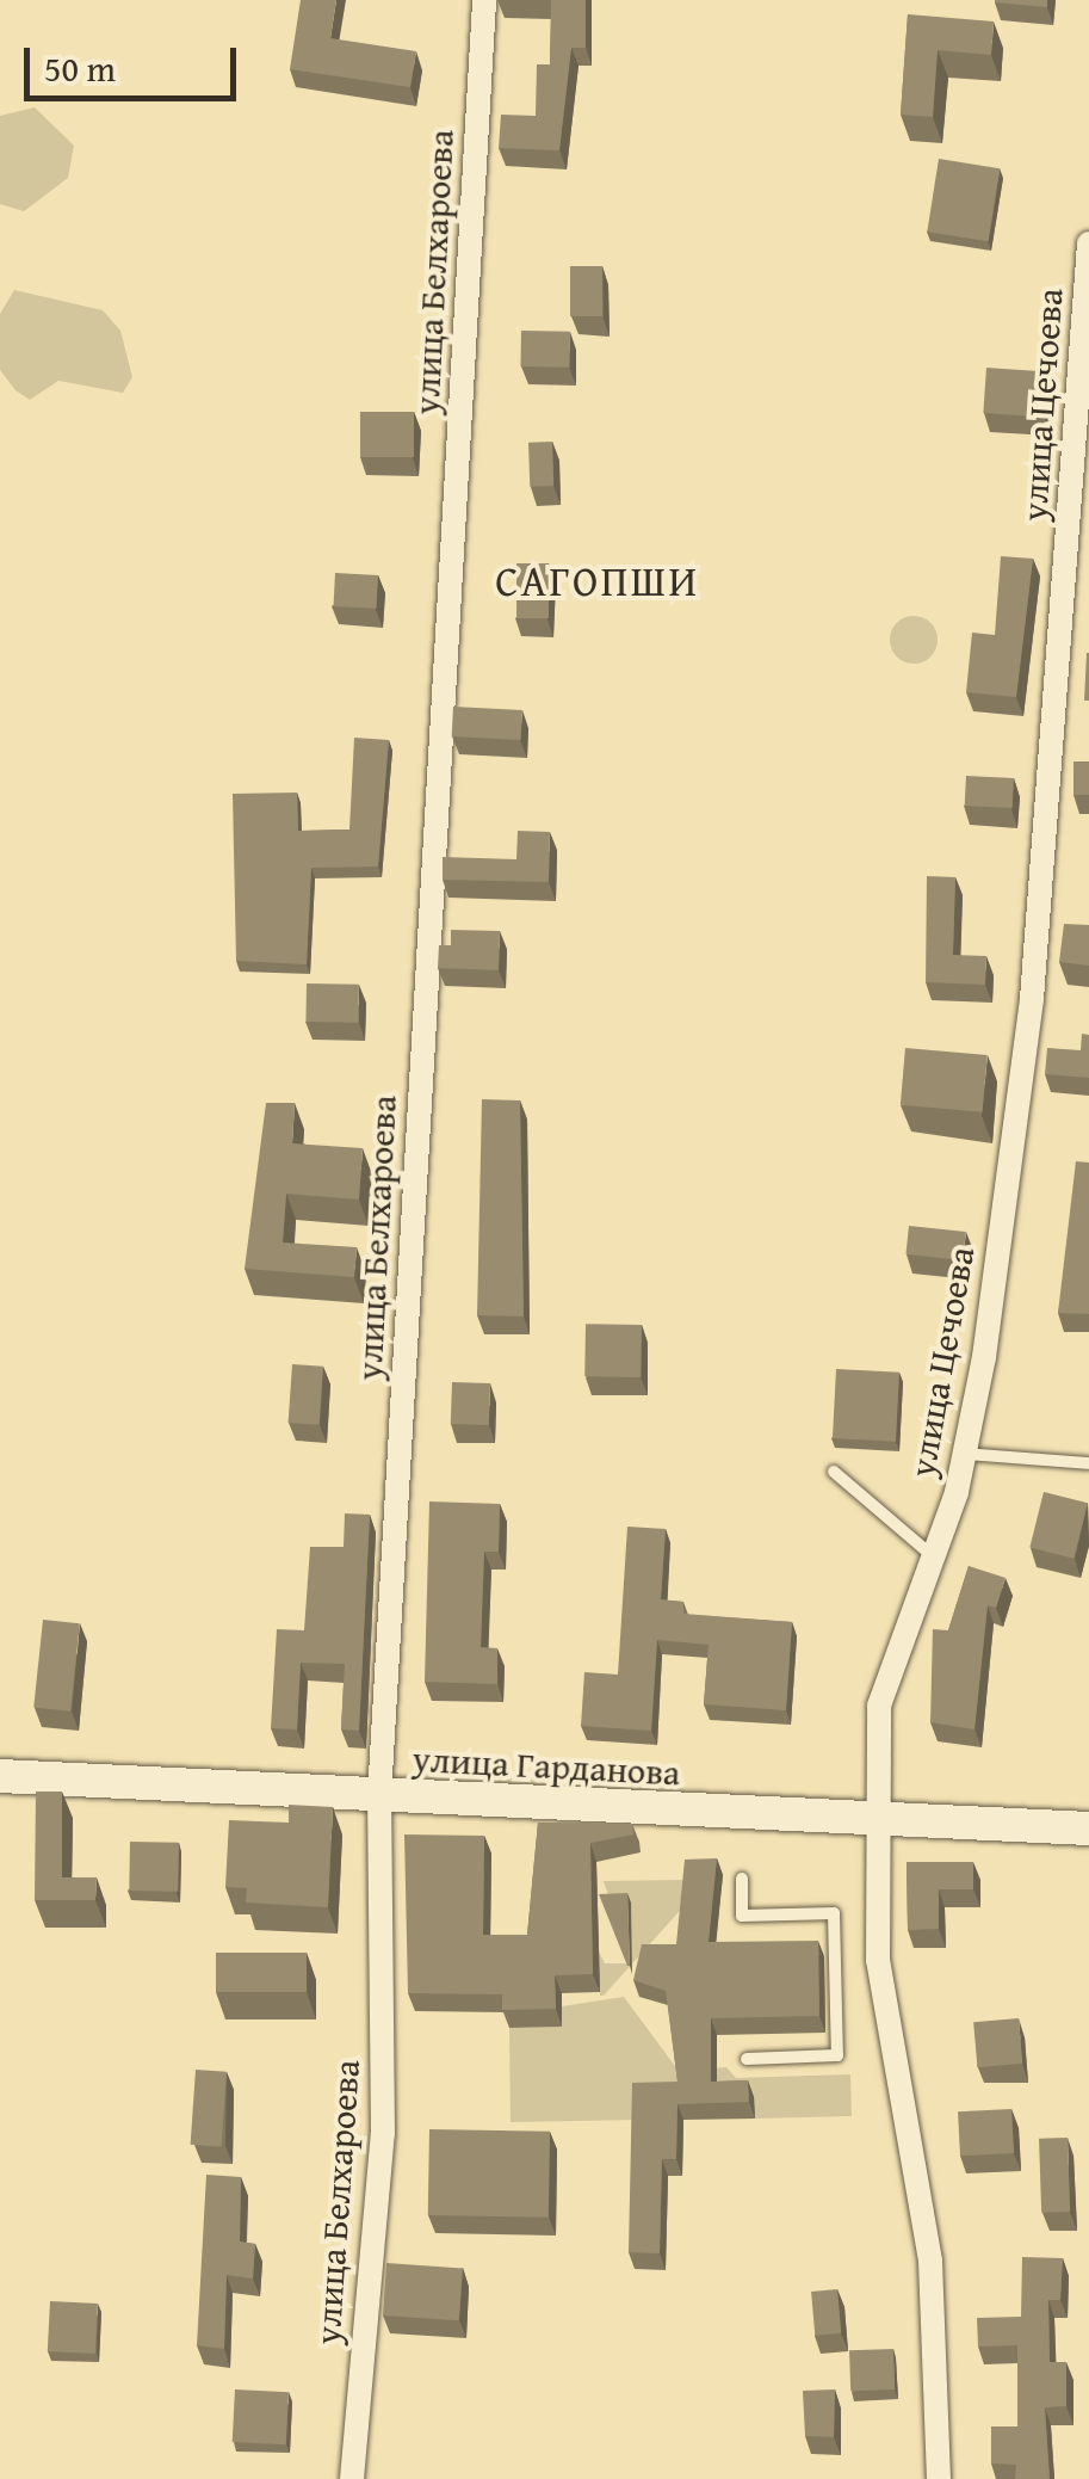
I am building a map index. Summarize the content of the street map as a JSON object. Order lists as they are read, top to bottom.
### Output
{
  "streets": {
    "street": ["улица Белхароева", "улица Цечоева", "улица Гарданова"]
  },
  "crossings": [
    ["улица Белхароева", "улица Гарданова"],
    ["улица Цечоева", "улица Гарданова"]
  ],
  "districts": ["САГОПШИ"],
  "scale_bar": "50 m"
}
